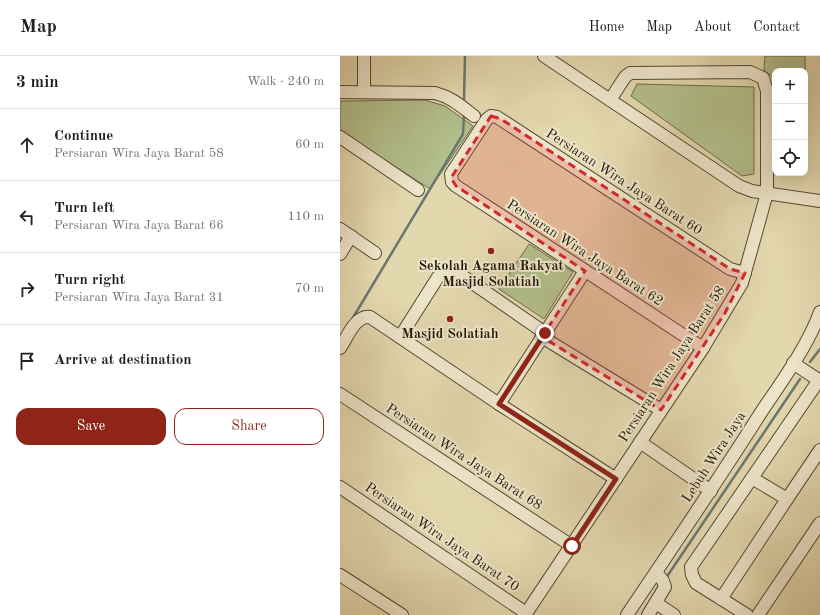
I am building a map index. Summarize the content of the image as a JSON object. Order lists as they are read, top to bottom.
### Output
{
  "streets": {
    "street": [
      "Persiaran Wira Jaya Barat 60",
      "Persiaran Wira Jaya Barat 62",
      "Persiaran Wira Jaya Barat 58",
      "Persiaran Wira Jaya Barat 68",
      "Lebuh Wira Jaya",
      "Persiaran Wira Jaya Barat 70"
    ]
  },
  "crossings": [
    ["Persiaran Wira Jaya Barat 60", "Persiaran Wira Jaya Barat 62"],
    ["Persiaran Wira Jaya Barat 60", "Persiaran Wira Jaya Barat 58"],
    ["Persiaran Wira Jaya Barat 62", "Persiaran Wira Jaya Barat 58"],
    ["Persiaran Wira Jaya Barat 58", "Persiaran Wira Jaya Barat 68"],
    ["Persiaran Wira Jaya Barat 58", "Persiaran Wira Jaya Barat 70"]
  ],
  "places": ["Sekolah Agama Rakyat Masjid Solatiah", "Masjid Solatiah"],
  "page": {
    "header": "Map",
    "nav": [
      "Home",
      "Map",
      "About",
      "Contact"
    ],
    "heading": ["3 min", "Walk · 240 m"],
    "map_buttons": ["+", "−"],
    "list": [
      ["Continue", "Persiaran Wira Jaya Barat 58", "60 m"],
      ["Turn left", "Persiaran Wira Jaya Barat 66", "110 m"],
      ["Turn right", "Persiaran Wira Jaya Barat 31", "70 m"],
      "Arrive at destination"
    ],
    "buttons": ["Save", "Share"]
  }
}
